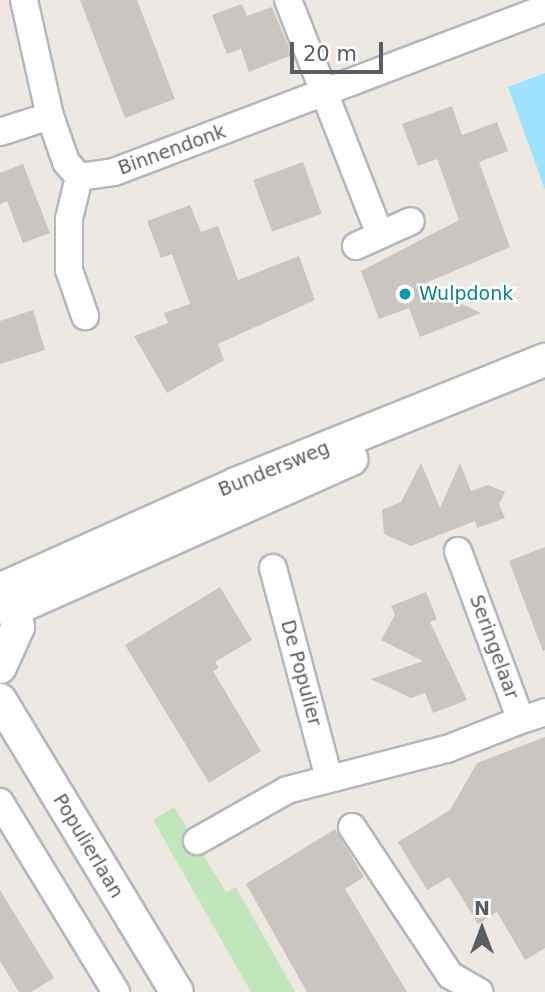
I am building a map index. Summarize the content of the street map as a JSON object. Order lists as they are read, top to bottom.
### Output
{
  "streets": {
    "street": [
      "Binnendonk",
      "Bundersweg",
      "Seringelaar",
      "De Populier",
      "Populierlaan"
    ]
  },
  "places": ["Wulpdonk"],
  "scale_bar": "20 m",
  "north": "top"
}
